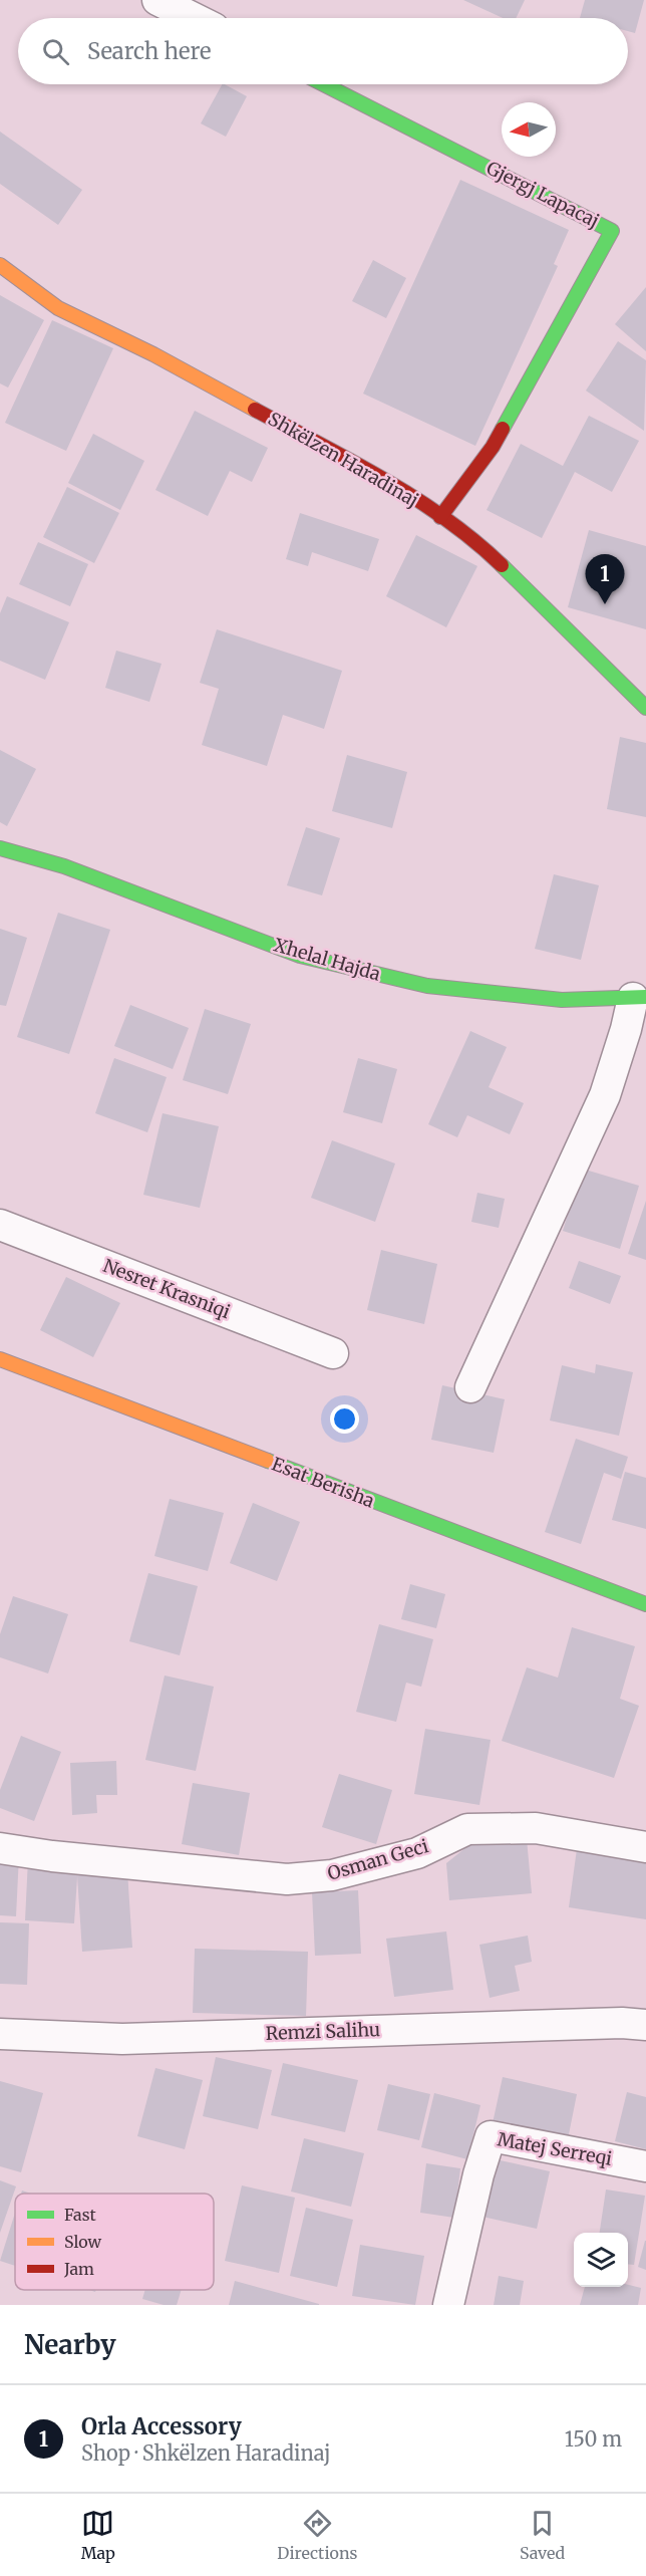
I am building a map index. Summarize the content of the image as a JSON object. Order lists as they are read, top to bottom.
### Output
{
  "streets": {
    "street": [
      "Gjergj Lapacaj",
      "Shkëlzen Haradinaj",
      "Xhelal Hajda",
      "Nesret Krasniqi",
      "Esat Berisha",
      "Osman Geci",
      "Remzi Salihu",
      "Matej Serreqi"
    ]
  },
  "crossings": [
    ["Gjergj Lapacaj", "Shkëlzen Haradinaj"]
  ],
  "legend": ["Fast", "Slow", "Jam"],
  "north": "left",
  "page": {
    "search": "Search here",
    "pins": "1",
    "heading": "Nearby",
    "list": [
      {
        "mark": "1",
        "name": "Orla Accessory",
        "note": "Shop · Shkëlzen Haradinaj",
        "value": "150 m"
      }
    ],
    "nav": ["Map", "Directions", "Saved"]
  }
}
